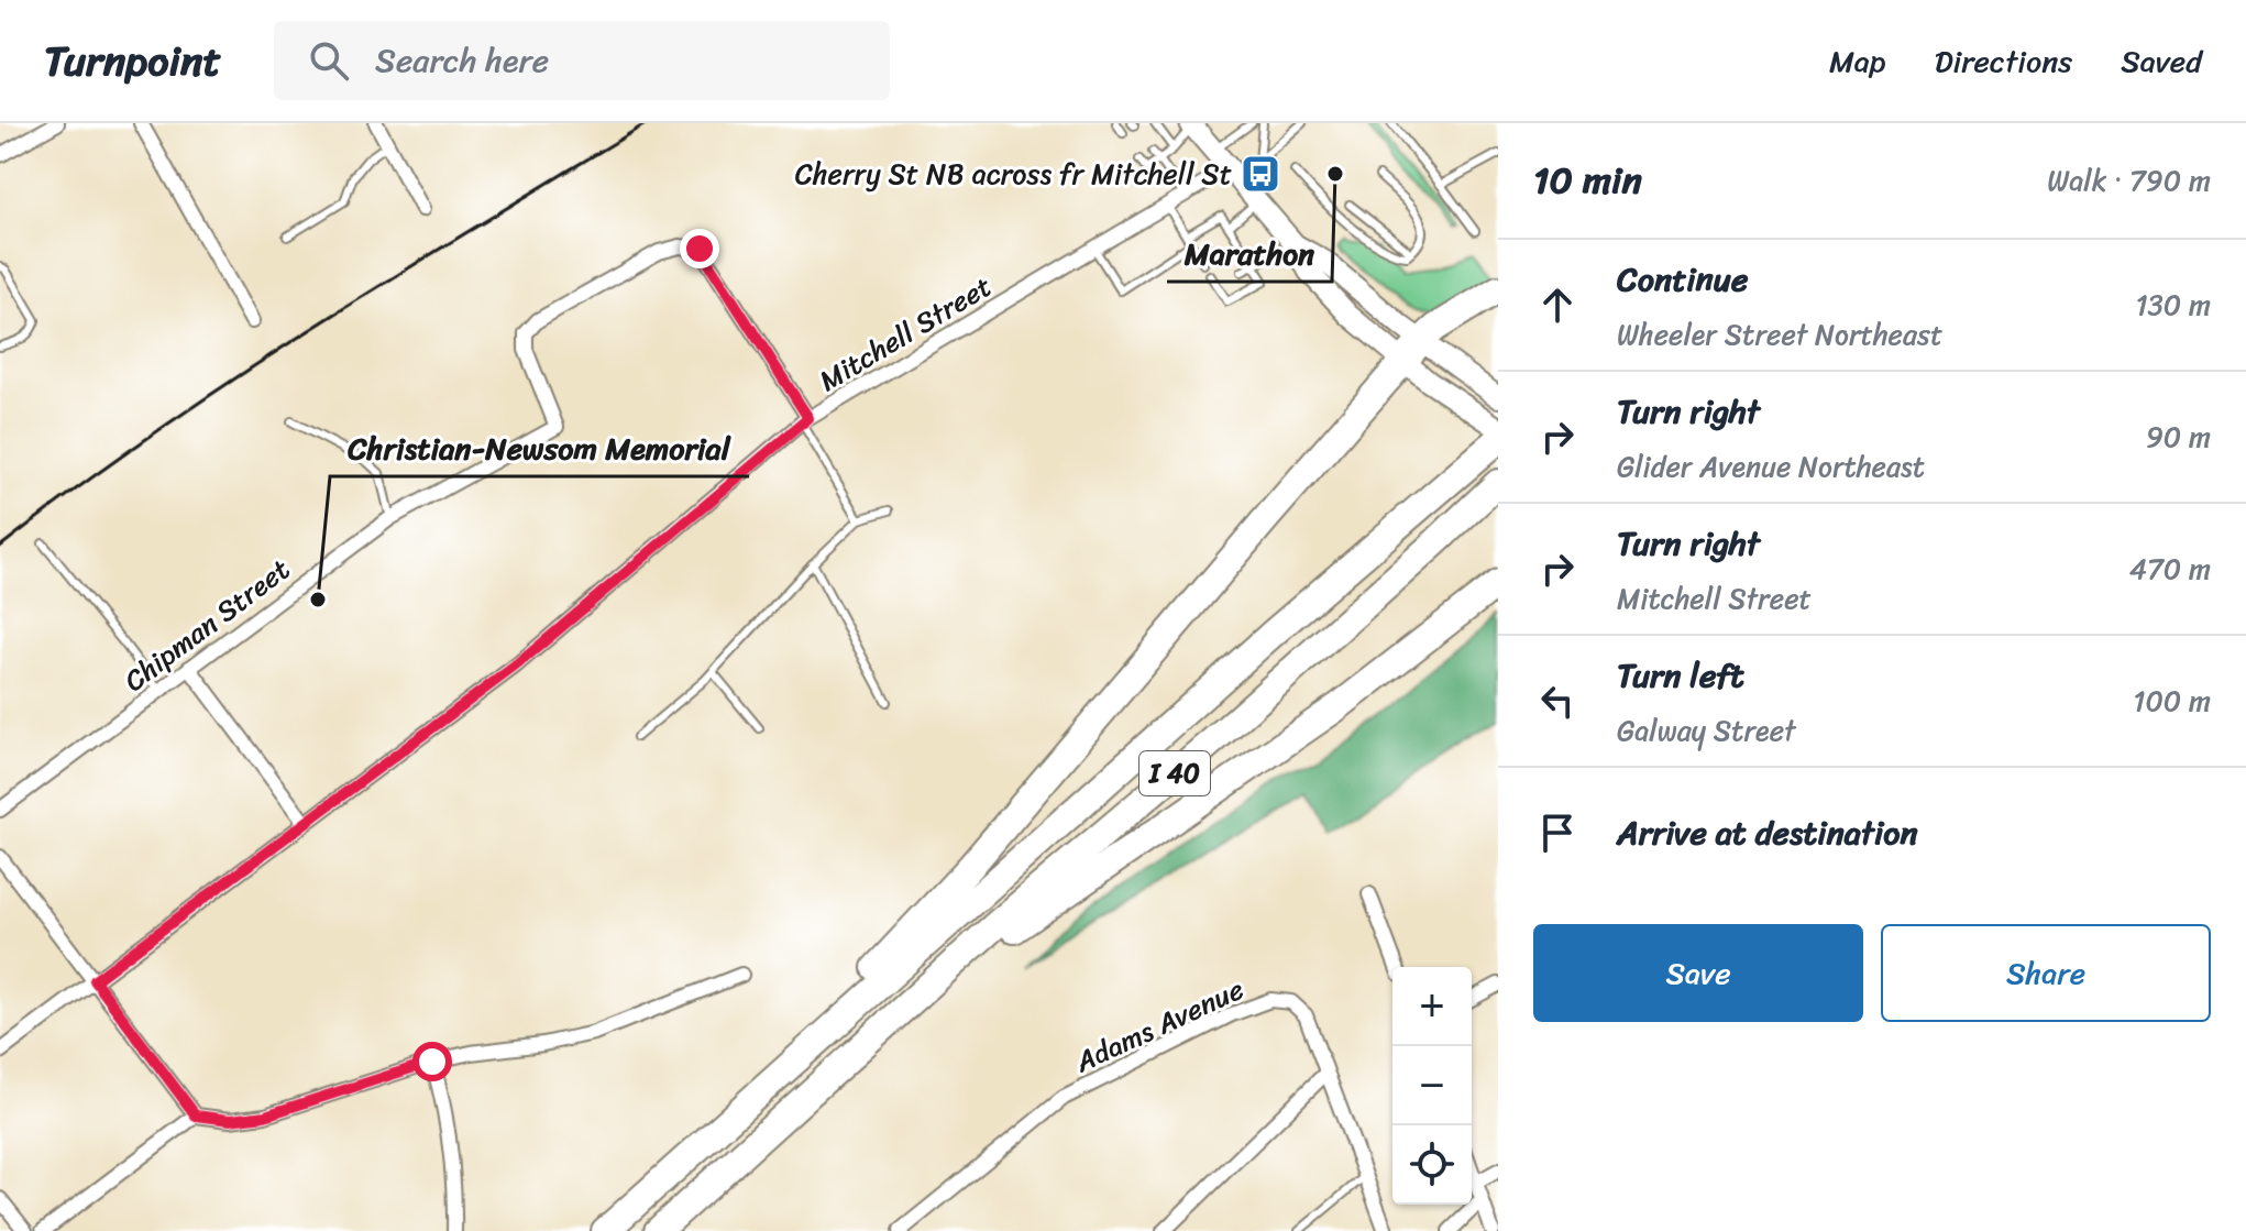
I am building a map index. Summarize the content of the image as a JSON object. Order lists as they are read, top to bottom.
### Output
{
  "streets": {
    "highway": ["I 40"],
    "street": ["Mitchell Street", "Chipman Street", "Adams Avenue"]
  },
  "crossings": [
    ["Mitchell Street", "Chipman Street"]
  ],
  "places": {
    "bus stop": ["Cherry St NB across fr Mitchell St"],
    "other": ["Marathon", "Christian-Newsom Memorial"]
  },
  "page": {
    "header": "Turnpoint",
    "search": "Search here",
    "nav": ["Map", "Directions", "Saved"],
    "heading": ["10 min", "Walk · 790 m"],
    "list": [
      ["Continue", "Wheeler Street Northeast", "130 m"],
      ["Turn right", "Glider Avenue Northeast", "90 m"],
      ["Turn right", "Mitchell Street", "470 m"],
      ["Turn left", "Galway Street", "100 m"],
      "Arrive at destination"
    ],
    "buttons": ["Save", "Share"],
    "map_buttons": ["+", "−"]
  }
}
